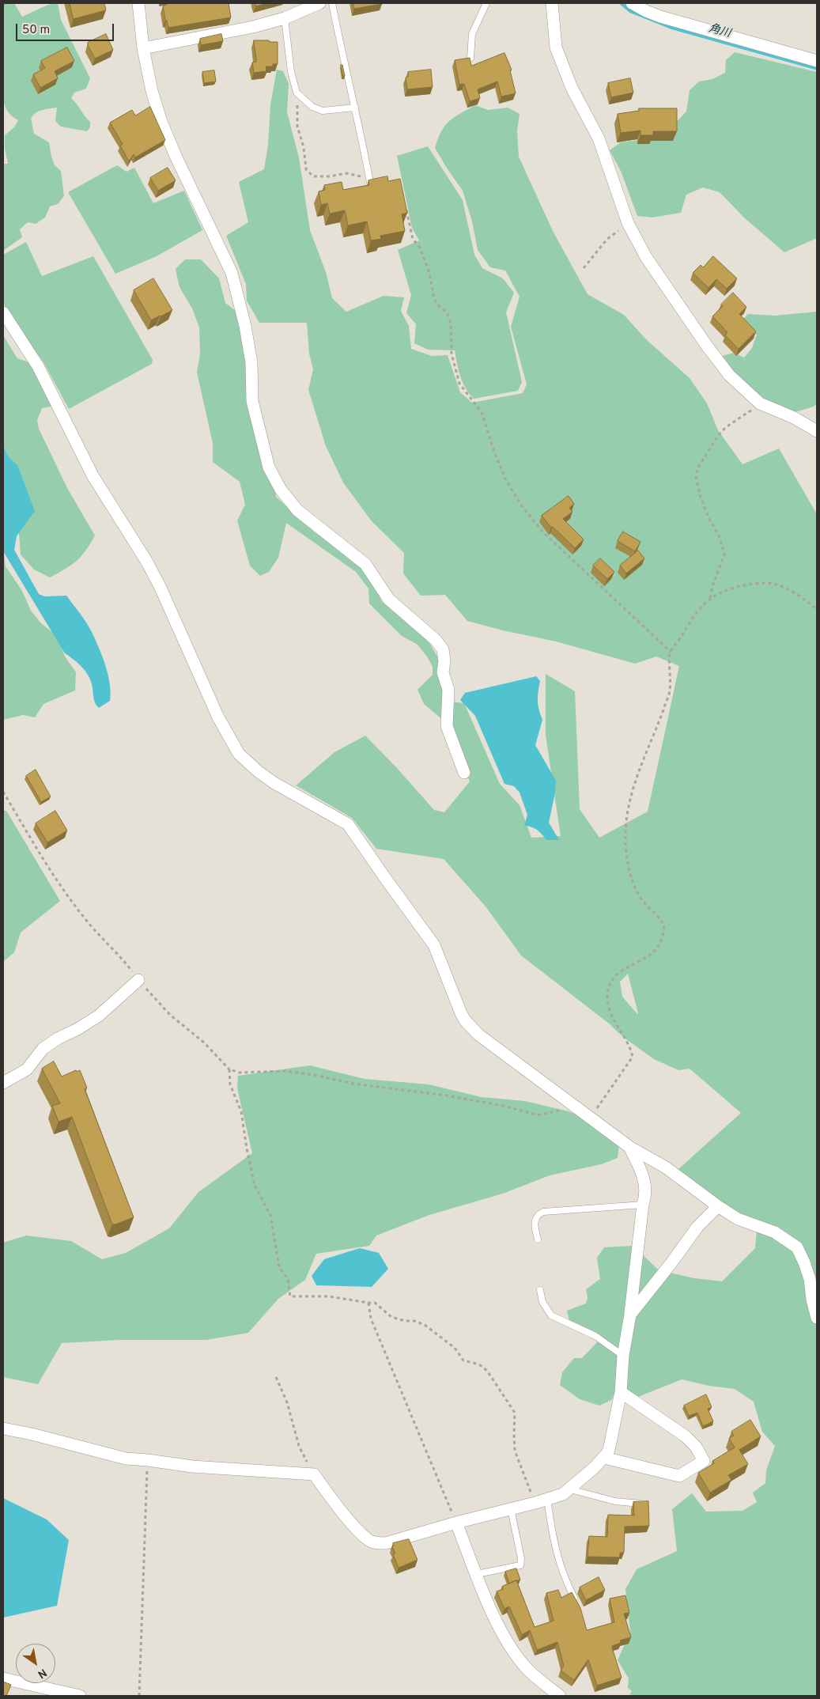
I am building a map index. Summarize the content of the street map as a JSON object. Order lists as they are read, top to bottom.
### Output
{
  "water": ["角川"],
  "scale_bar": "50 m",
  "north": "bottom right"
}
